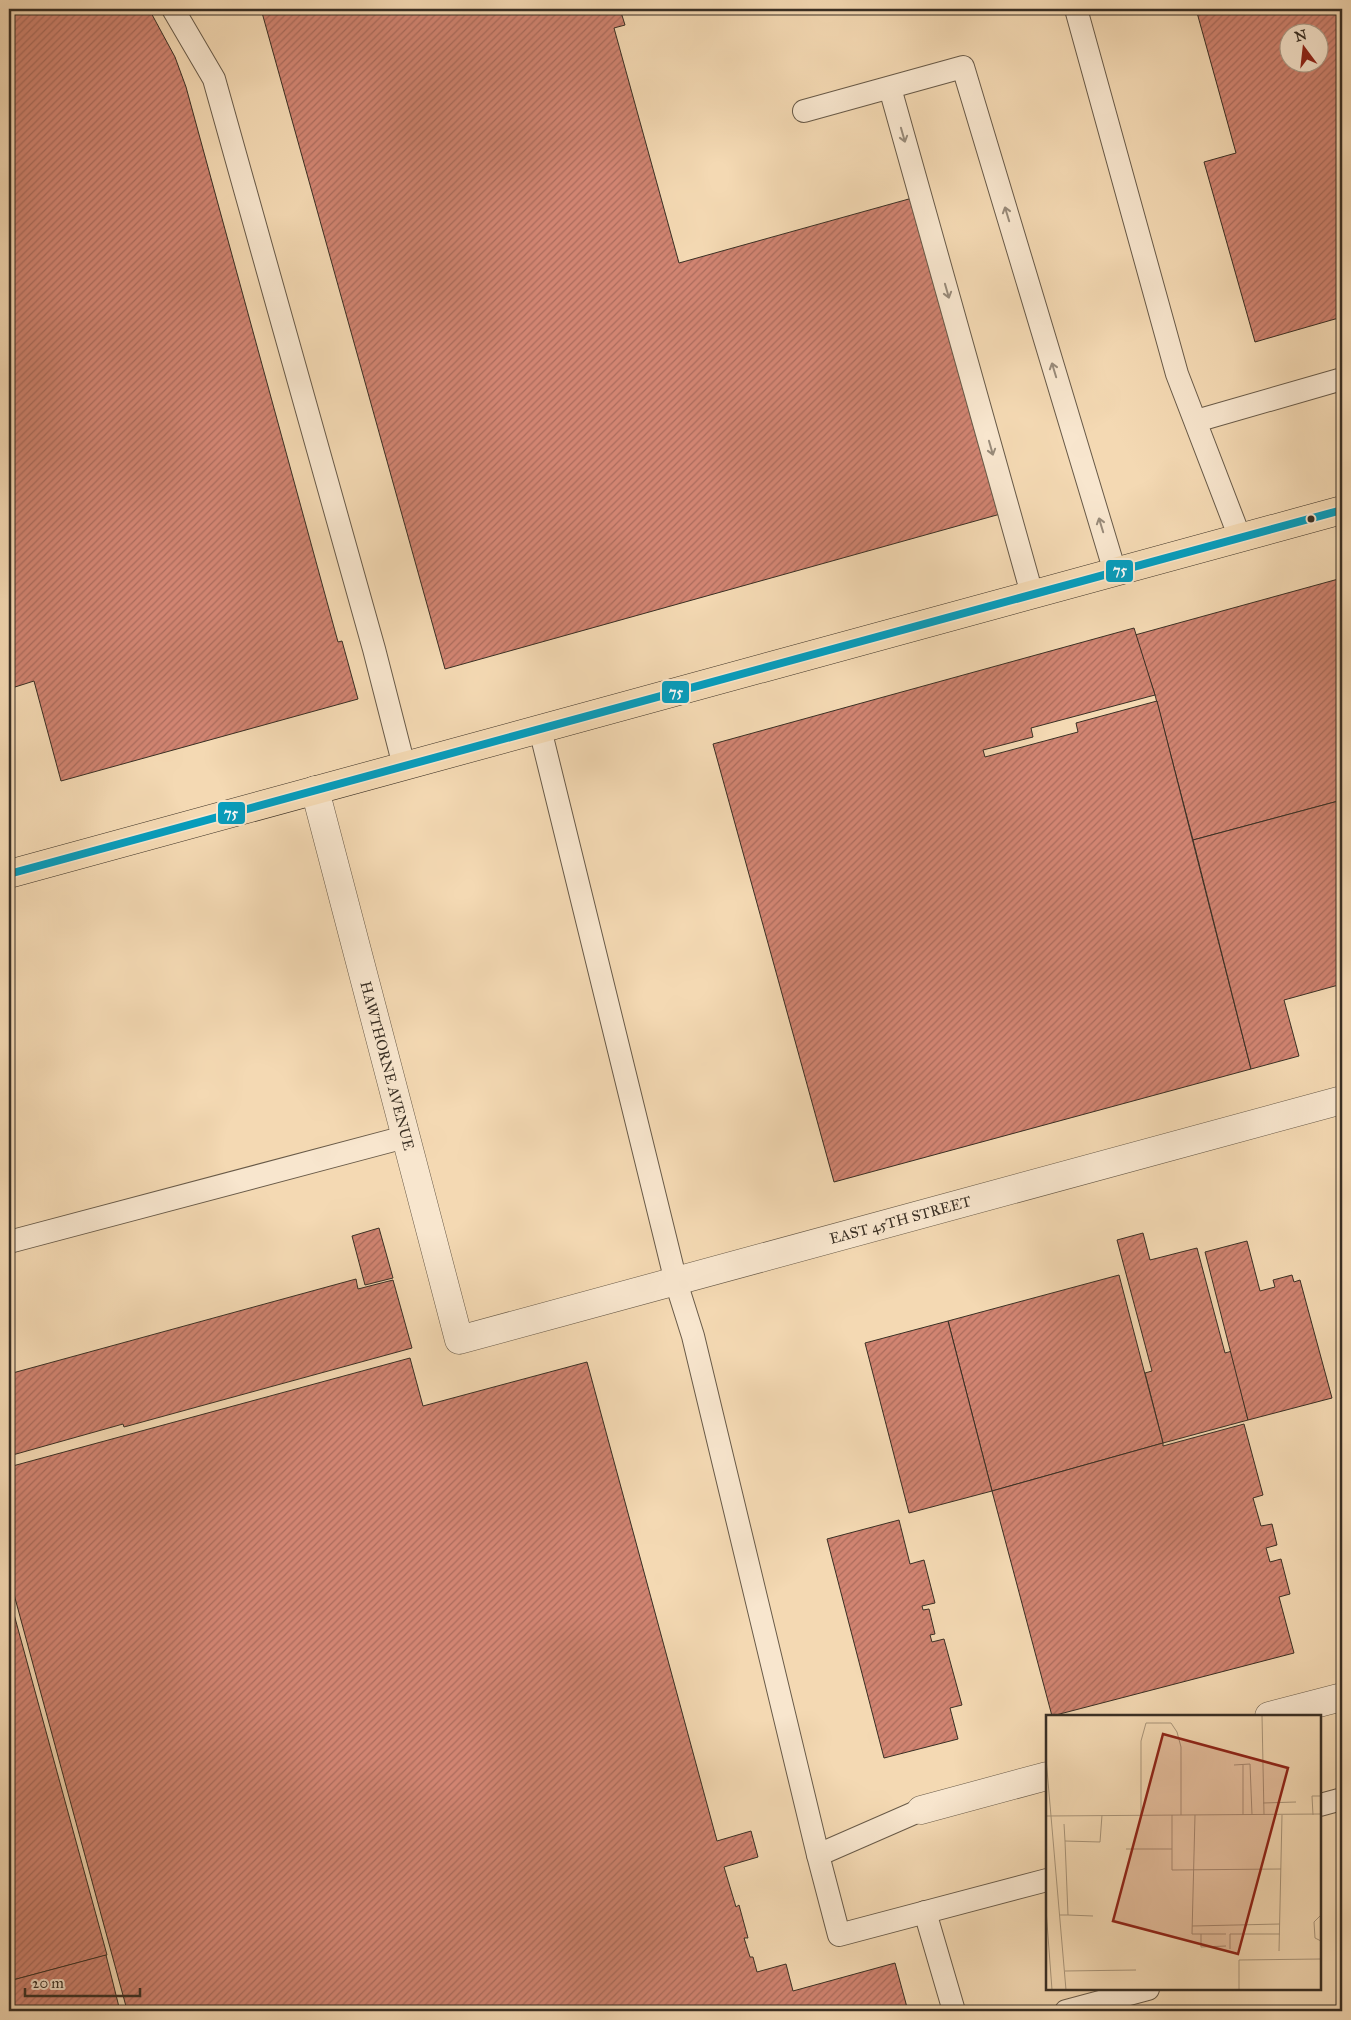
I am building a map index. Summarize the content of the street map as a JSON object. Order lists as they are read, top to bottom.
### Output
{
  "streets": {
    "street": ["HAWTHORNE AVENUE", "EAST 45TH STREET"]
  },
  "crossings": [
    ["HAWTHORNE AVENUE", "EAST 45TH STREET"]
  ],
  "lines": ["transit line 75"],
  "scale_bar": "20 m",
  "north": "top"
}
